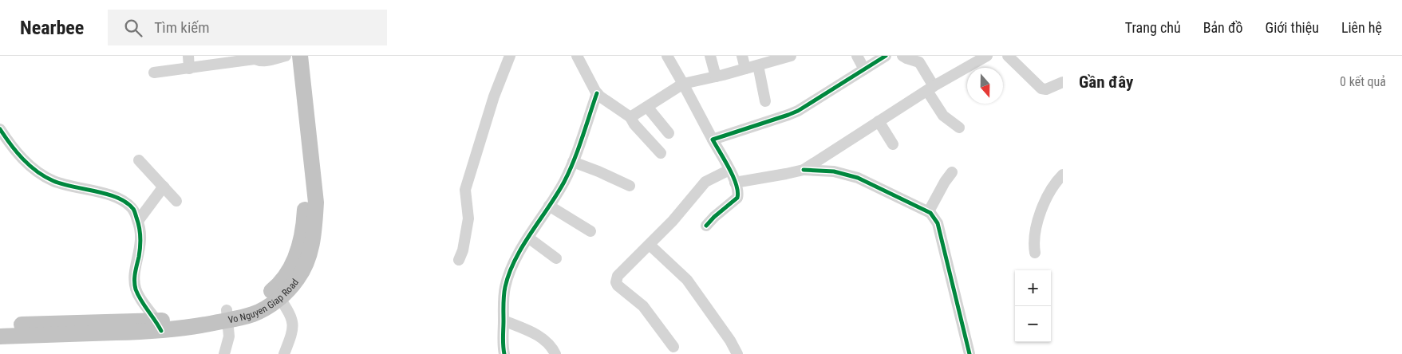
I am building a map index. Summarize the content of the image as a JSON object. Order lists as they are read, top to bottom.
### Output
{
  "streets": {
    "highway": ["Vo Nguyen Giap Road"]
  },
  "north": "bottom",
  "page": {
    "header": "Nearbee",
    "search": "Tìm kiếm",
    "nav": [
      "Trang chủ",
      "Bản đồ",
      "Giới thiệu",
      "Liên hệ"
    ],
    "heading": ["Gần đây", "0 kết quả"],
    "map_buttons": ["+", "−"]
  }
}
